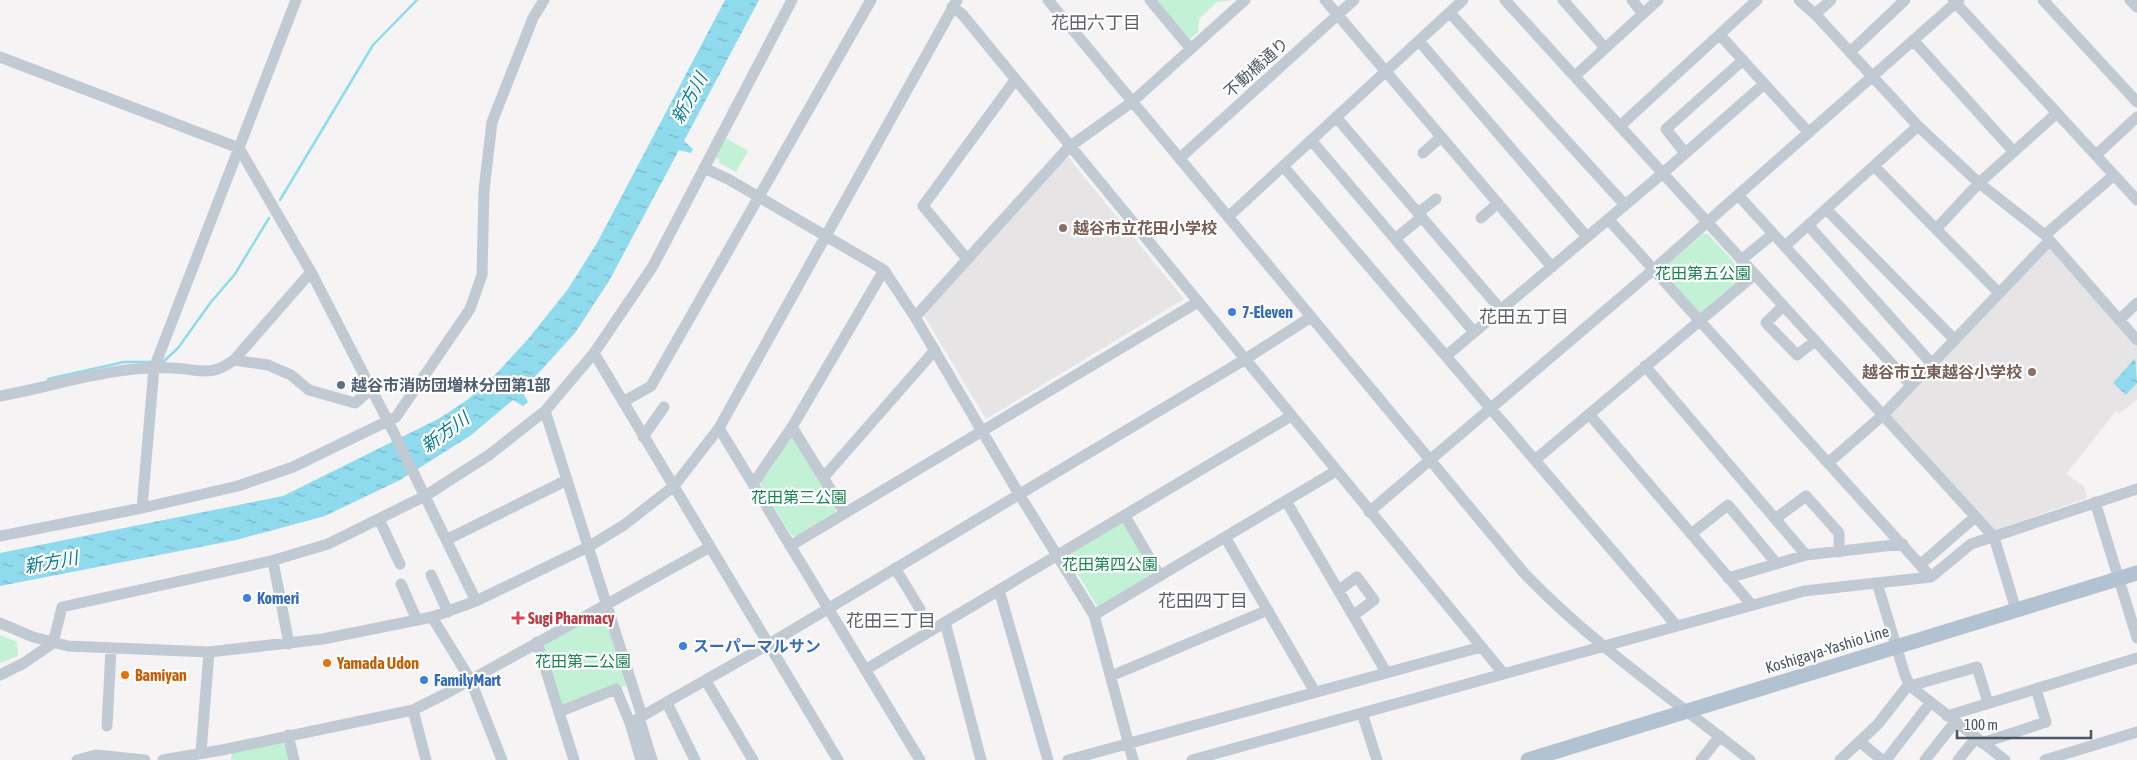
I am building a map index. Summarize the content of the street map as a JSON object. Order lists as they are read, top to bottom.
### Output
{
  "streets": {
    "main road": ["Koshigaya-Yashio Line"],
    "street": ["不動橋通り"]
  },
  "districts": [
    "花田六丁目",
    "花田五丁目",
    "花田四丁目",
    "花田三丁目"
  ],
  "water": ["新方川"],
  "parks": [
    "花田第五公園",
    "花田第三公園",
    "花田第四公園",
    "花田第二公園"
  ],
  "places": {
    "other": [
      "越谷市立花田小学校",
      "7-Eleven",
      "越谷市立東越谷小学校",
      "越谷市消防団増林分団第1部",
      "Komeri",
      "スーパーマルサン",
      "Yamada Udon",
      "Bamiyan",
      "FamilyMart"
    ],
    "health": ["Sugi Pharmacy"]
  },
  "scale_bar": "100 m"
}
